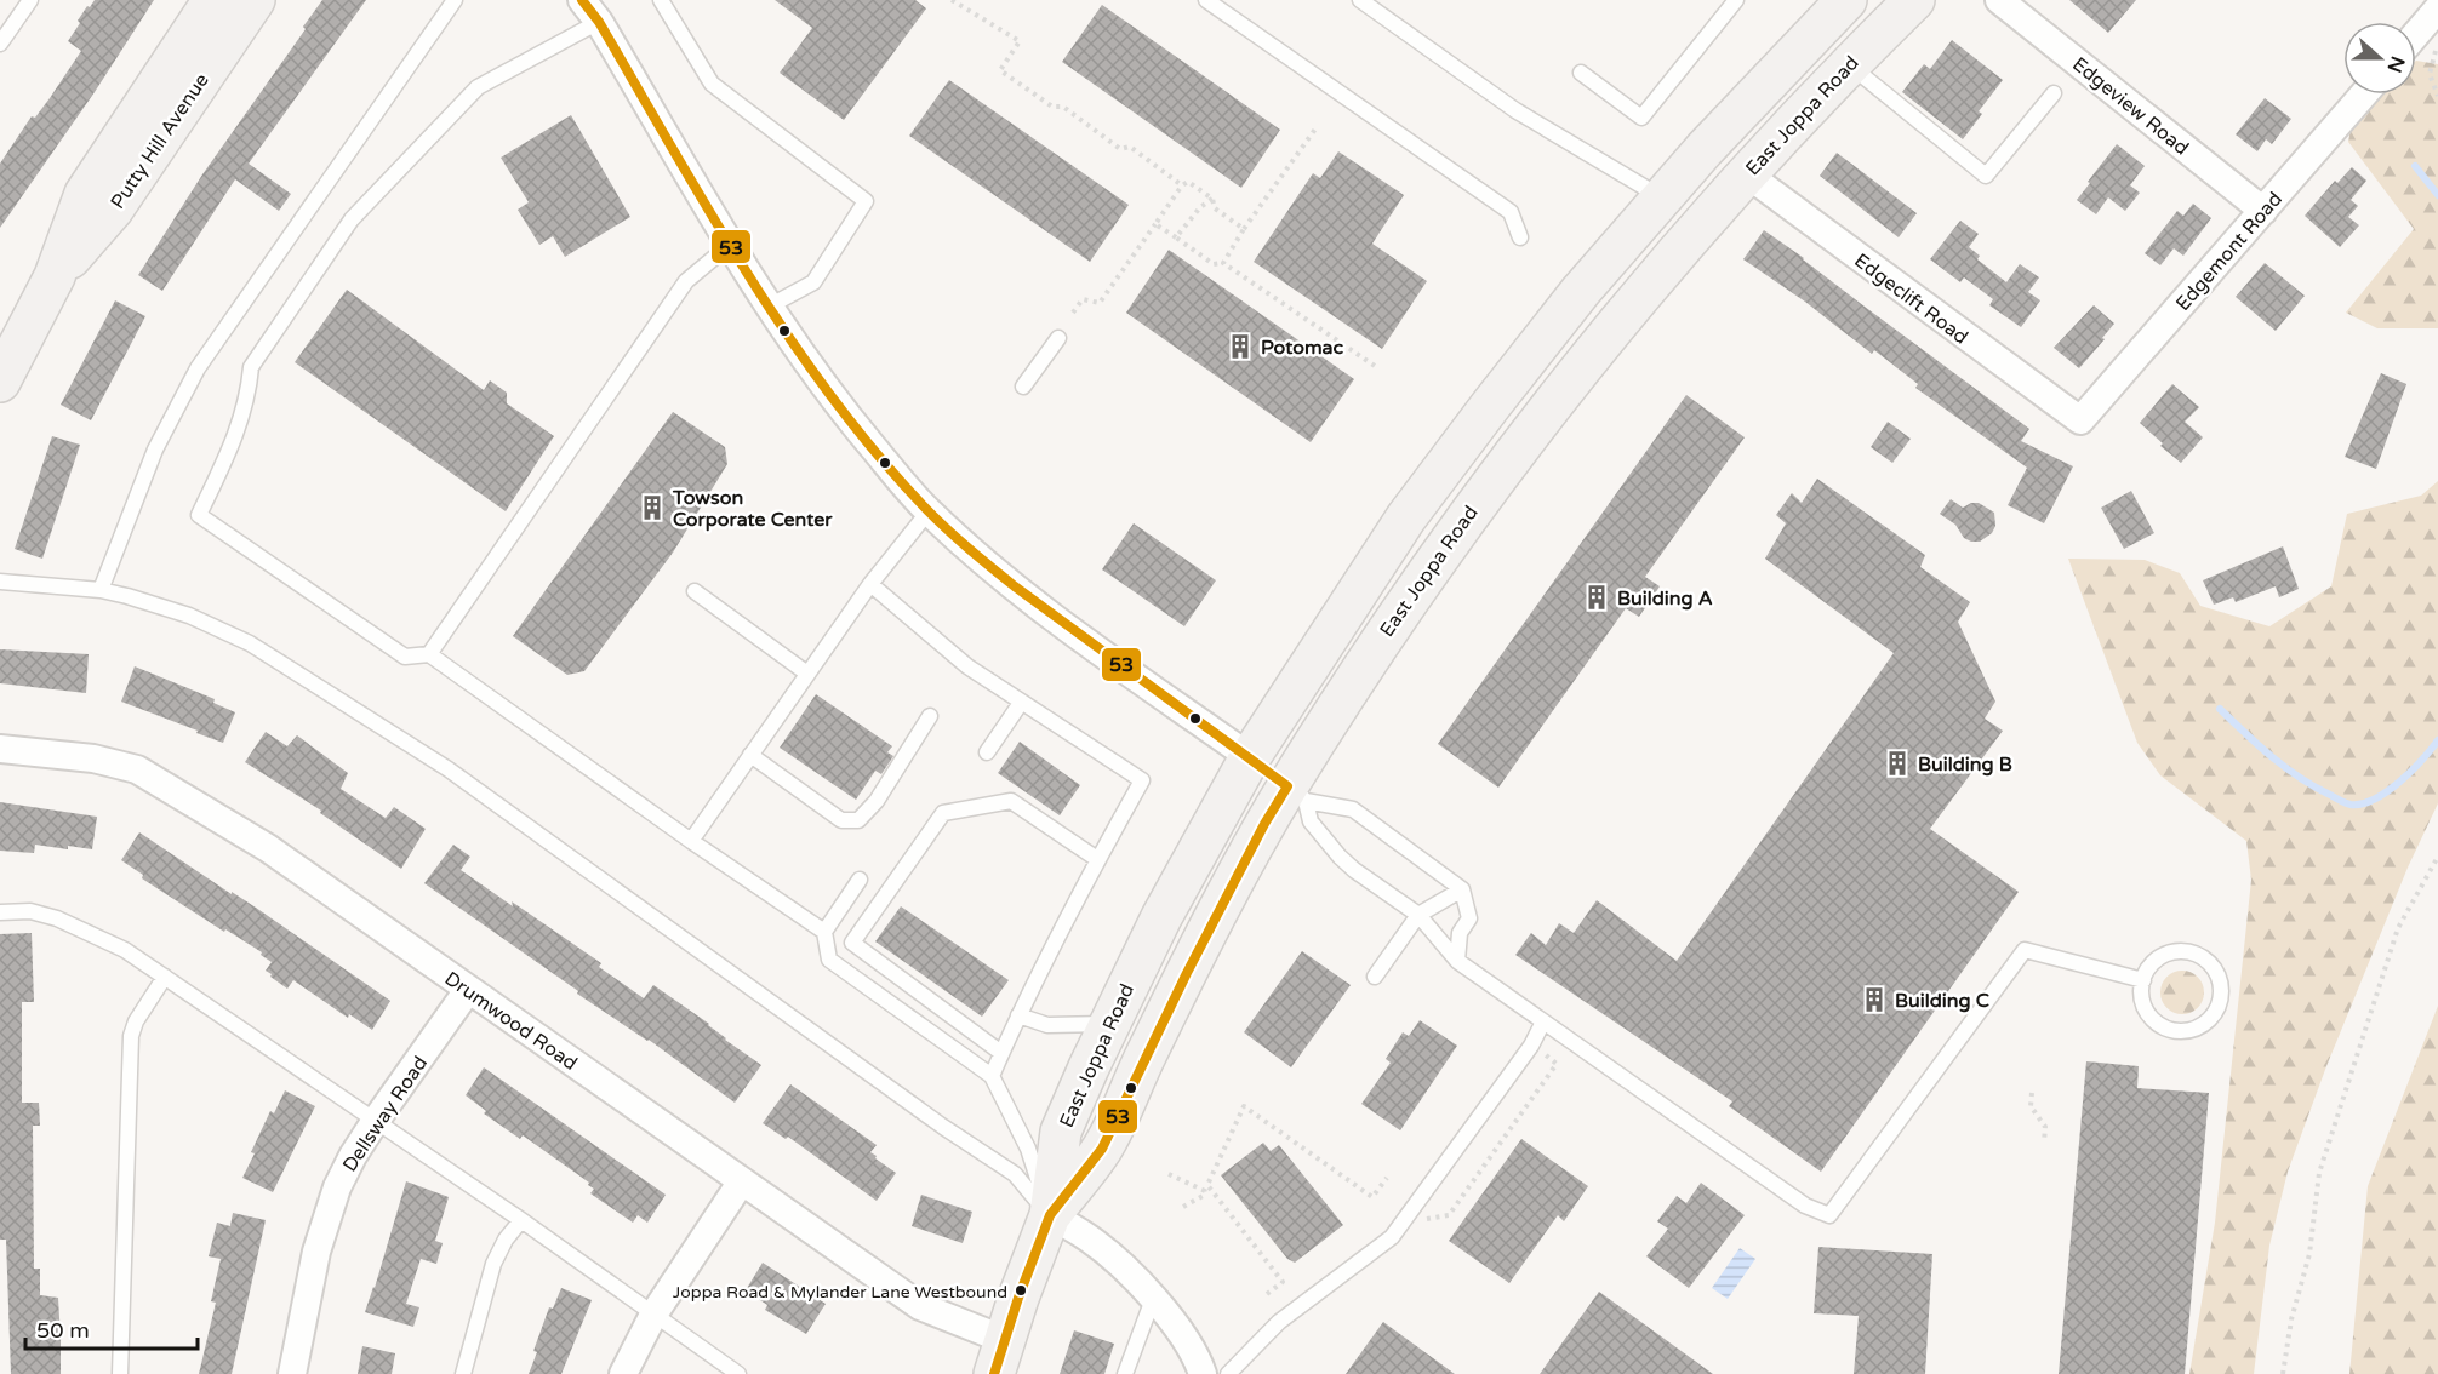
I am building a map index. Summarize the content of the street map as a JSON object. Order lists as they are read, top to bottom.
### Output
{
  "streets": {
    "main road": ["East Joppa Road", "Putty Hill Avenue"],
    "street": [
      "Edgeview Road",
      "Edgemont Road",
      "Edgeclift Road",
      "Drumwood Road",
      "Dellsway Road"
    ]
  },
  "crossings": [
    ["Edgeview Road", "Edgemont Road"],
    ["East Joppa Road", "Edgeclift Road"],
    ["East Joppa Road", "Drumwood Road"],
    ["Edgemont Road", "Edgeclift Road"],
    ["Drumwood Road", "Dellsway Road"]
  ],
  "places": {
    "building": [
      "Potomac",
      "Towson Corporate Center",
      "Building A",
      "Building B",
      "Building C"
    ],
    "other": ["Joppa Road & Mylander Lane Westbound"]
  },
  "lines": ["transit line 53"],
  "scale_bar": "50 m",
  "north": "right"
}
